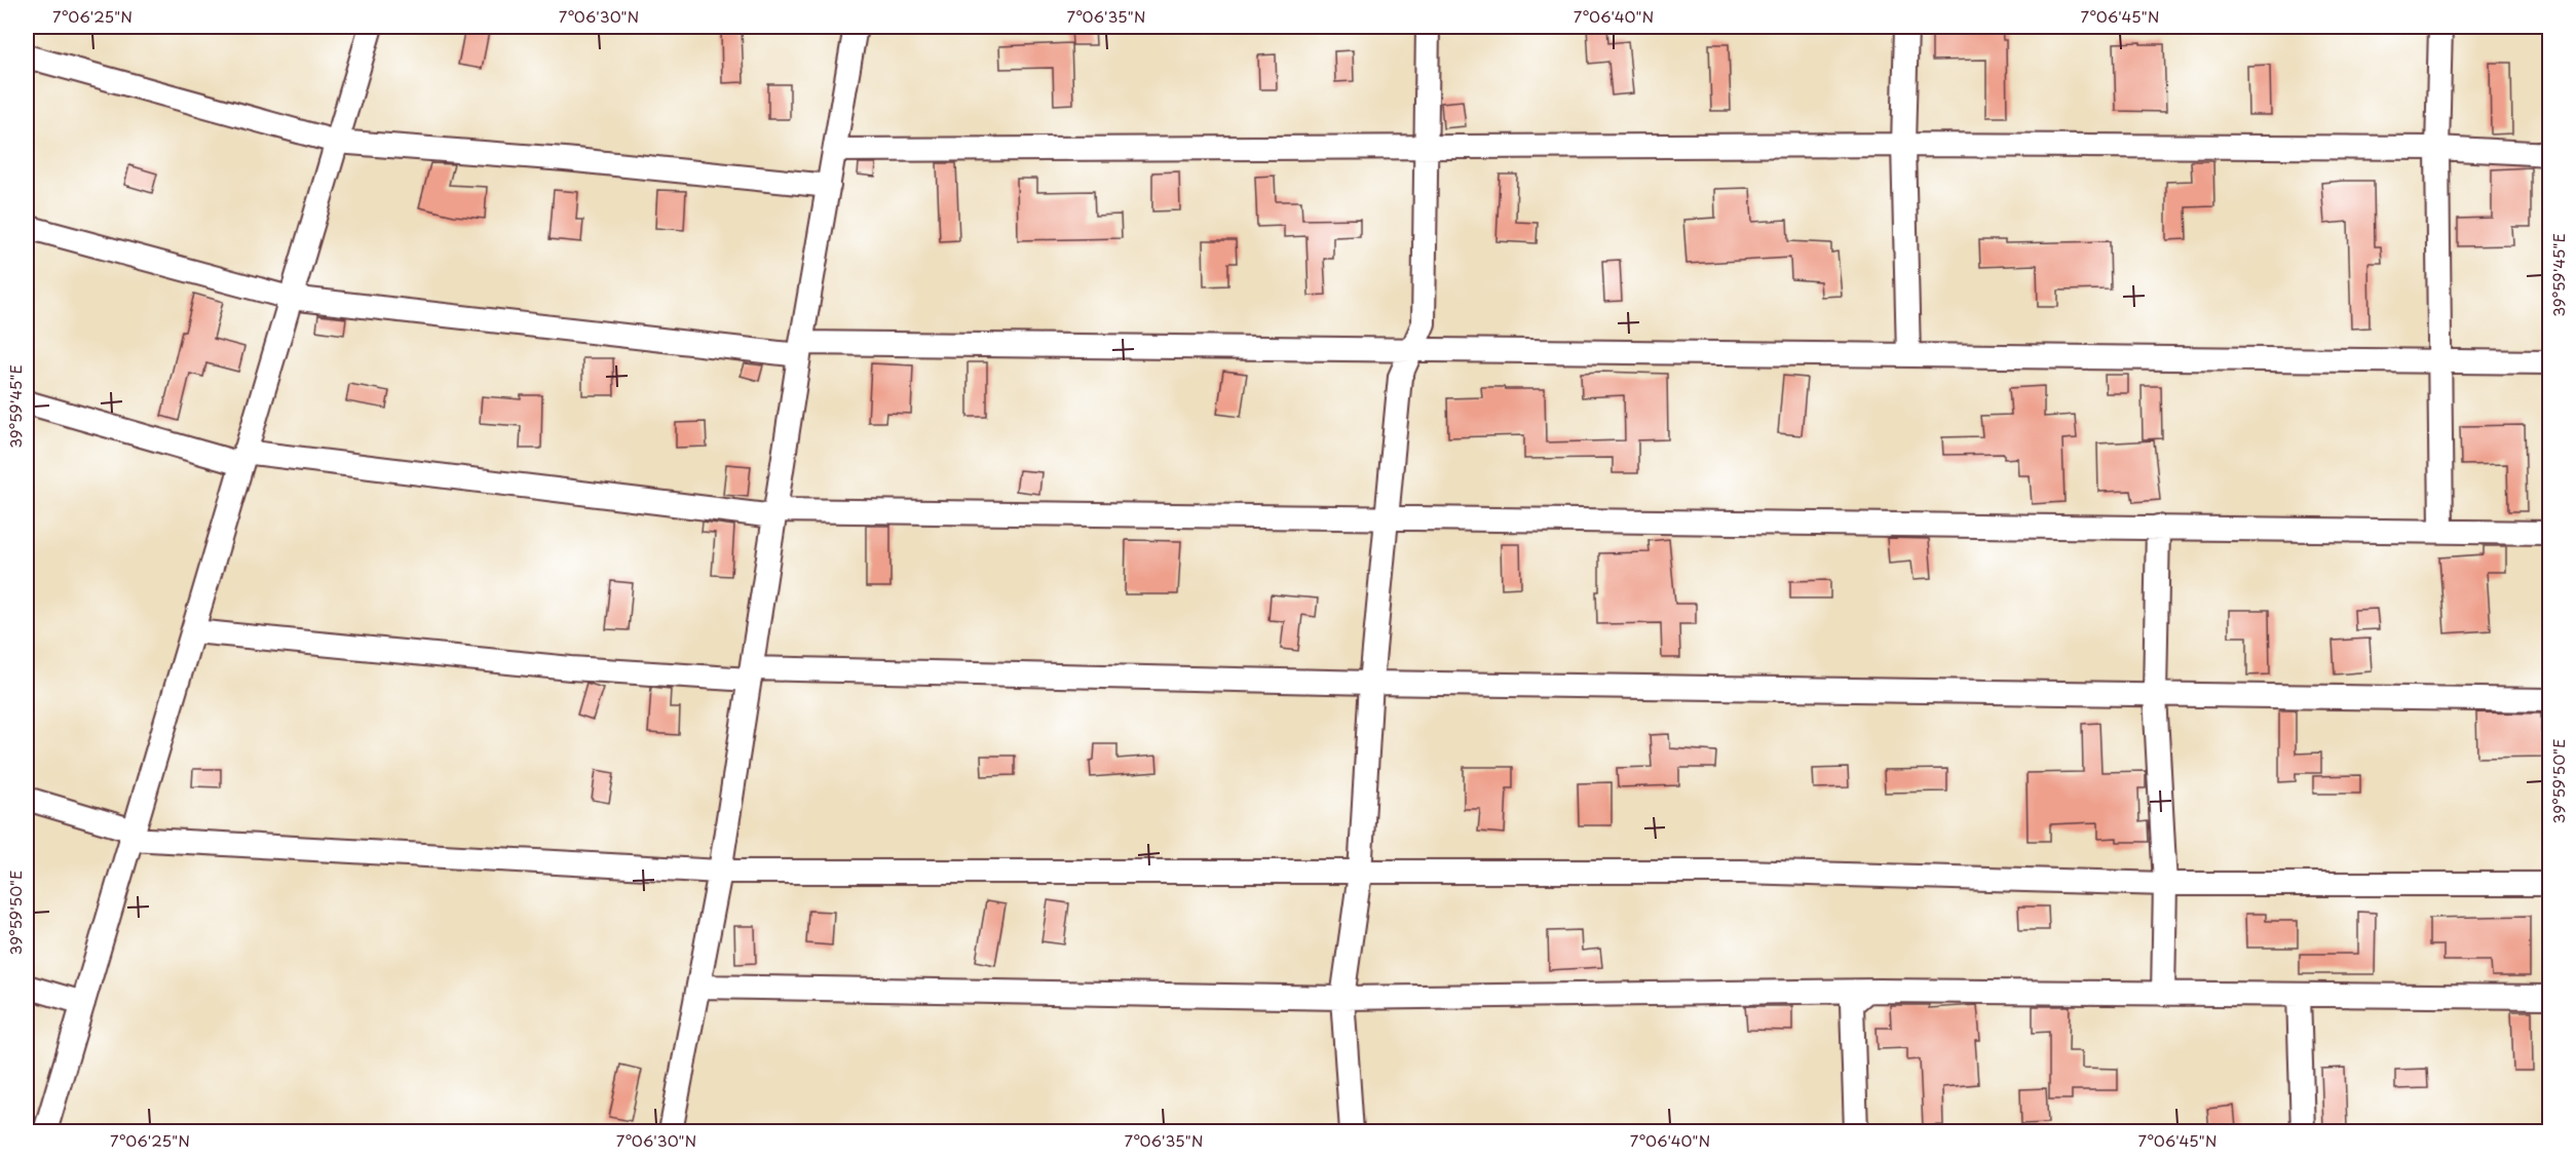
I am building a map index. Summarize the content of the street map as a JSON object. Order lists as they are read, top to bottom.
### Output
{
  "coordinates": [
    "7°06'25\"N",
    "7°06'30\"N",
    "7°06'35\"N",
    "7°06'40\"N",
    "7°06'45\"N",
    "39°59'45\"E",
    "39°59'50\"E"
  ]
}
